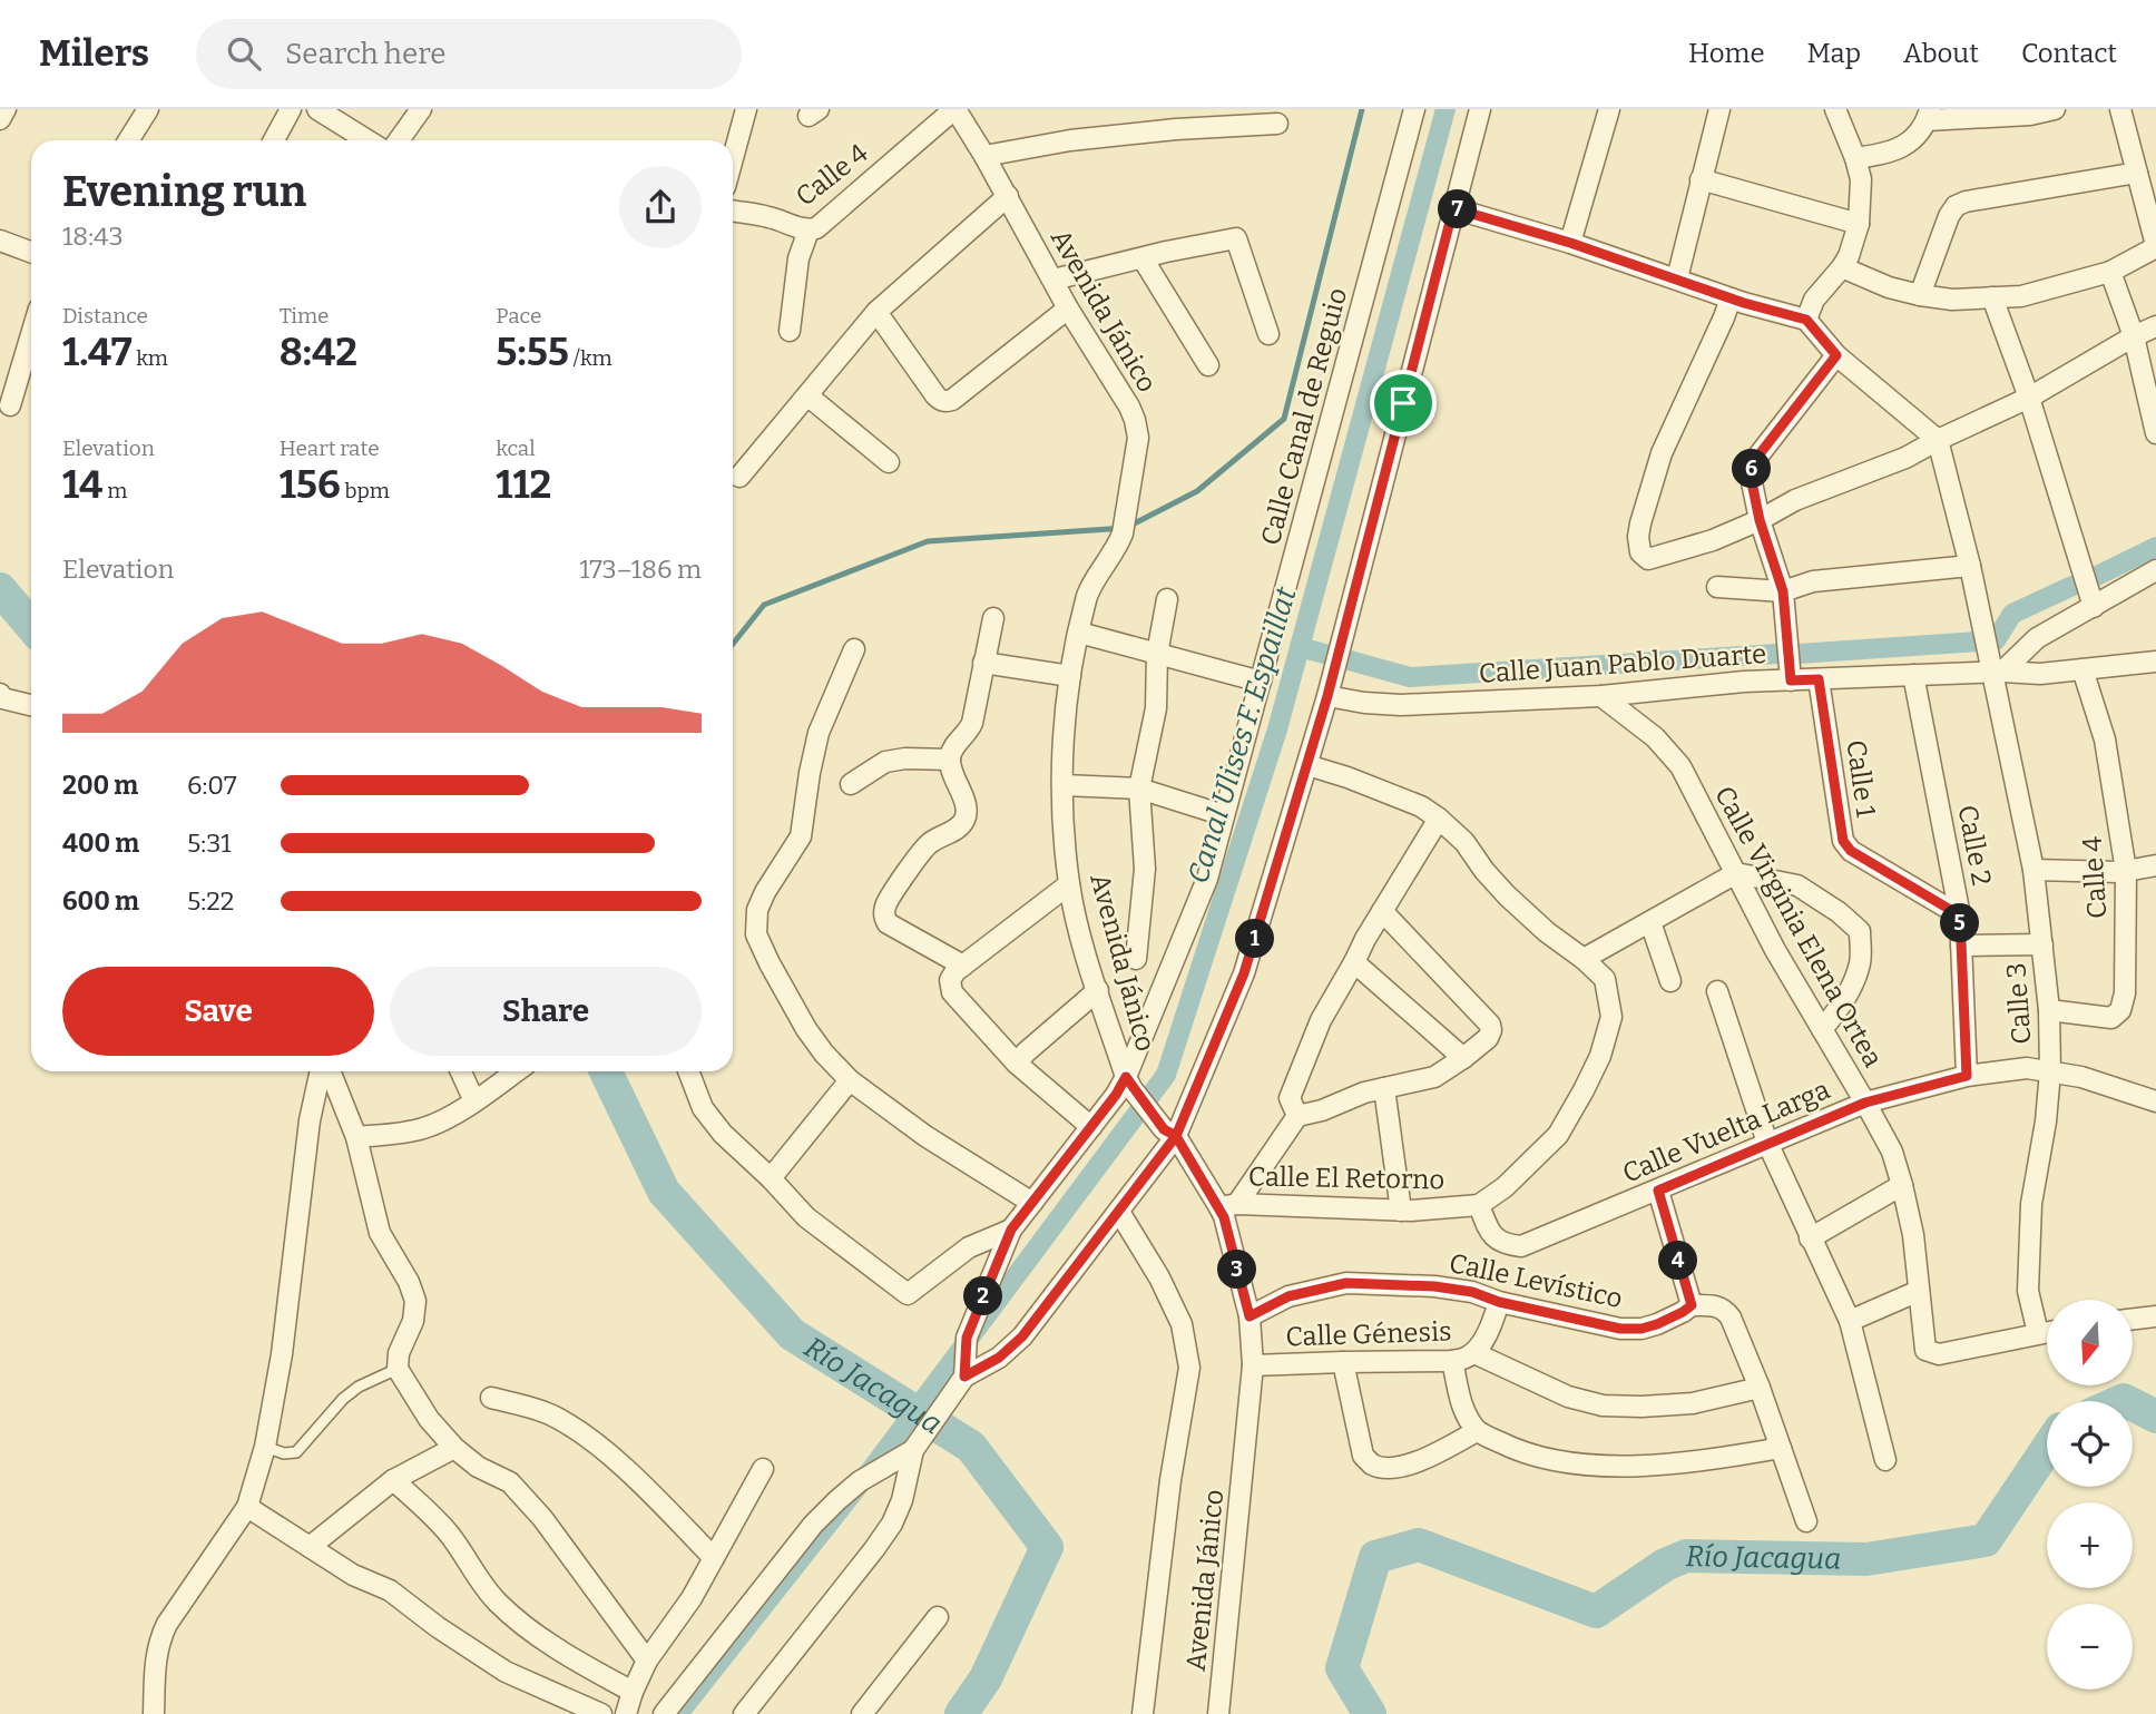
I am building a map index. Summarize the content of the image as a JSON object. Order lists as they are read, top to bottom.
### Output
{
  "streets": {
    "street": [
      "Calle 4",
      "Avenida Jánico",
      "Calle Canal de Reguio",
      "Calle Juan Pablo Duarte",
      "Calle 1",
      "Calle 2",
      "Calle Virginia Elena Ortea",
      "Calle 3",
      "Calle Vuelta Larga",
      "Calle El Retorno",
      "Calle Levístico",
      "Calle Génesis"
    ]
  },
  "crossings": [
    ["Calle 4", "Avenida Jánico"],
    ["Calle 4", "Calle Juan Pablo Duarte"],
    ["Calle 4", "Calle 3"],
    ["Avenida Jánico", "Calle Canal de Reguio"],
    ["Avenida Jánico", "Calle El Retorno"],
    ["Avenida Jánico", "Calle Levístico"],
    ["Avenida Jánico", "Calle Génesis"],
    ["Calle Juan Pablo Duarte", "Calle 1"],
    ["Calle Juan Pablo Duarte", "Calle 2"],
    ["Calle Juan Pablo Duarte", "Calle Virginia Elena Ortea"],
    ["Calle Juan Pablo Duarte", "Calle 3"],
    ["Calle 1", "Calle 2"],
    ["Calle 2", "Calle Vuelta Larga"],
    ["Calle Virginia Elena Ortea", "Calle 3"],
    ["Calle Virginia Elena Ortea", "Calle Vuelta Larga"],
    ["Calle 3", "Calle Vuelta Larga"],
    ["Calle Vuelta Larga", "Calle El Retorno"],
    ["Calle Levístico", "Calle Génesis"]
  ],
  "water": ["Canal Ulises F. Espaillat", "Río Jacagua"],
  "north": "bottom",
  "page": {
    "header": "Milers",
    "search": "Search here",
    "nav": [
      "Home",
      "Map",
      "About",
      "Contact"
    ],
    "heading": ["Evening run", "18:43"],
    "pins": [
      "7",
      "6",
      "5",
      "1",
      "4",
      "3",
      "2"
    ],
    "stats": [
      ["Distance", "1.47 km"],
      ["Time", "8:42"],
      ["Pace", "5:55 /km"],
      ["Elevation", "14 m"],
      ["Heart rate", "156 bpm"],
      ["kcal", "112"]
    ],
    "chart": ["Elevation", "173–186 m"],
    "list": [
      {
        "name": "200 m",
        "note": "6:07"
      },
      {
        "name": "400 m",
        "note": "5:31"
      },
      {
        "name": "600 m",
        "note": "5:22"
      }
    ],
    "buttons": ["Save", "Share"],
    "map_buttons": ["+", "−"]
  }
}
